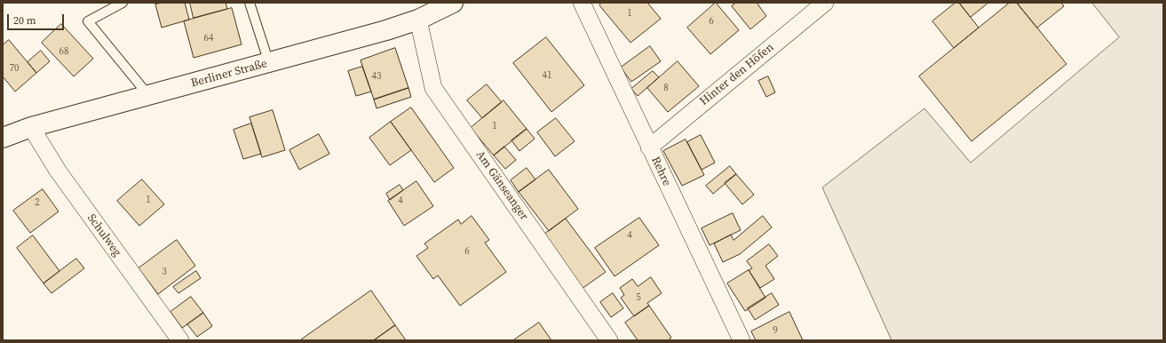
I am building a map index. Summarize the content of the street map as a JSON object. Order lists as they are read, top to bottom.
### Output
{
  "streets": {
    "main road": ["Berliner Straße"],
    "street": [
      "Hinter den Höfen",
      "Rehre",
      "Am Gänseanger",
      "Schulweg"
    ]
  },
  "crossings": [
    ["Berliner Straße", "Am Gänseanger"],
    ["Berliner Straße", "Schulweg"],
    ["Hinter den Höfen", "Rehre"]
  ],
  "house_numbers": [
    "1",
    "6",
    "64",
    "68",
    "70",
    "41",
    "43",
    "8",
    "1",
    "1",
    "4",
    "2",
    "4",
    "6",
    "3",
    "5",
    "9"
  ],
  "scale_bar": "20 m"
}
